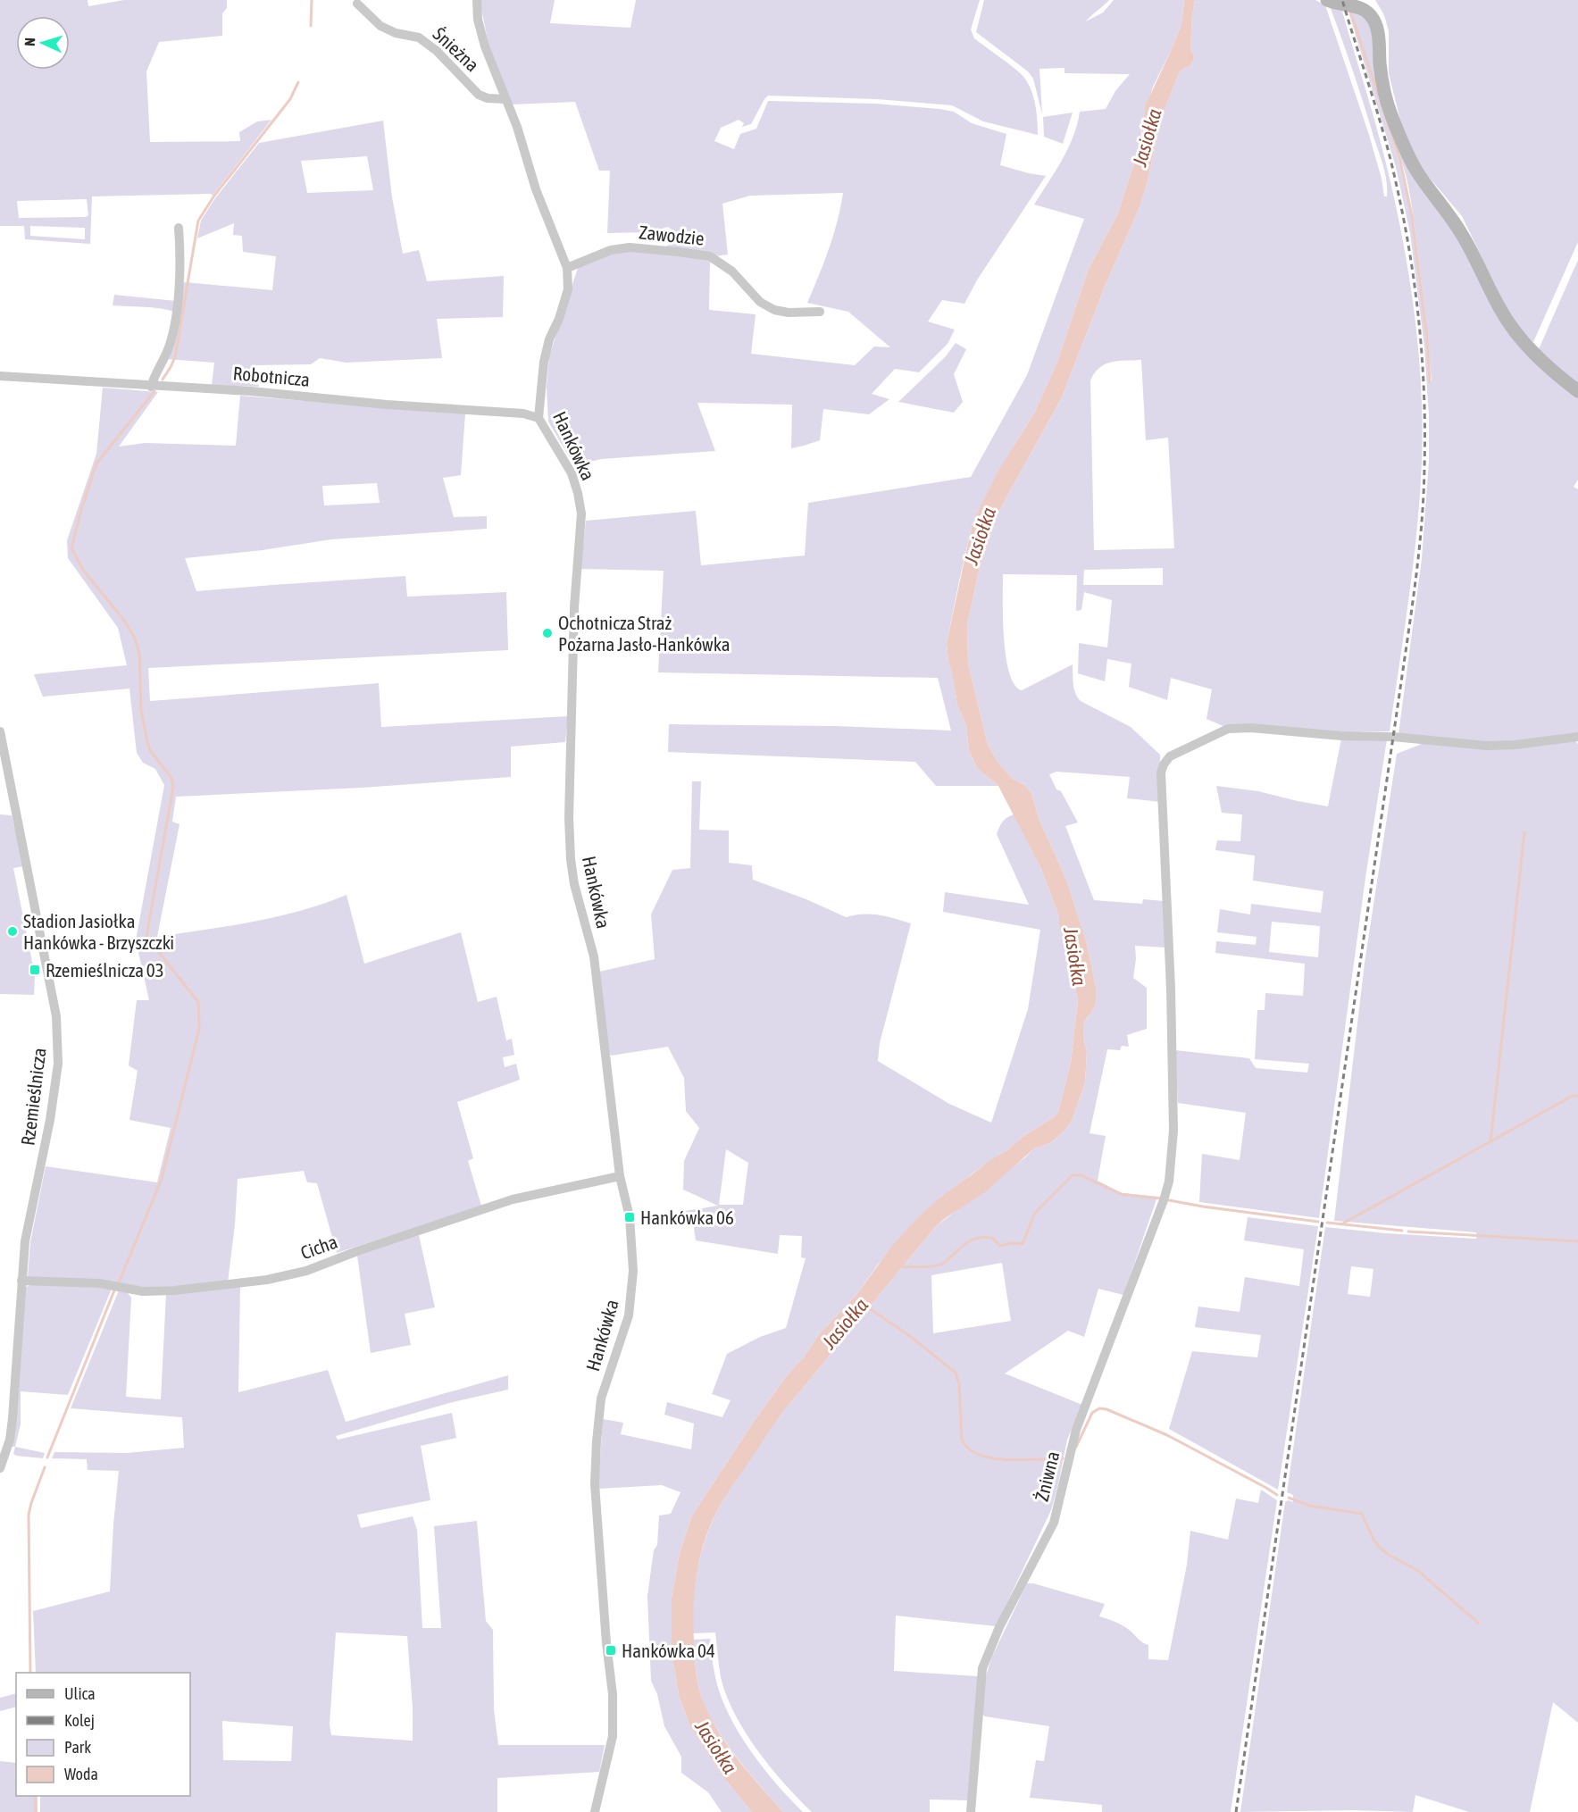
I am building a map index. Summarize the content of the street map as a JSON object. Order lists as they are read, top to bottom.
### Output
{
  "streets": {
    "street": [
      "Śnieżna",
      "Zawodzie",
      "Robotnicza",
      "Hankówka",
      "Rzemieślnicza",
      "Cicha",
      "Żniwna"
    ]
  },
  "crossings": [
    ["Śnieżna", "Hankówka"],
    ["Zawodzie", "Hankówka"],
    ["Robotnicza", "Hankówka"],
    ["Hankówka", "Cicha"],
    ["Rzemieślnicza", "Cicha"]
  ],
  "water": ["Jasiołka"],
  "places": {
    "other": ["Ochotnicza Straż Pożarna Jasło-Hankówka", "Stadion Jasiołka Hankówka - Brzyszczki"],
    "transit": ["Rzemieślnicza 03", "Hankówka 06", "Hankówka 04"]
  },
  "legend": [
    "Ulica",
    "Kolej",
    "Park",
    "Woda"
  ],
  "north": "left"
}
